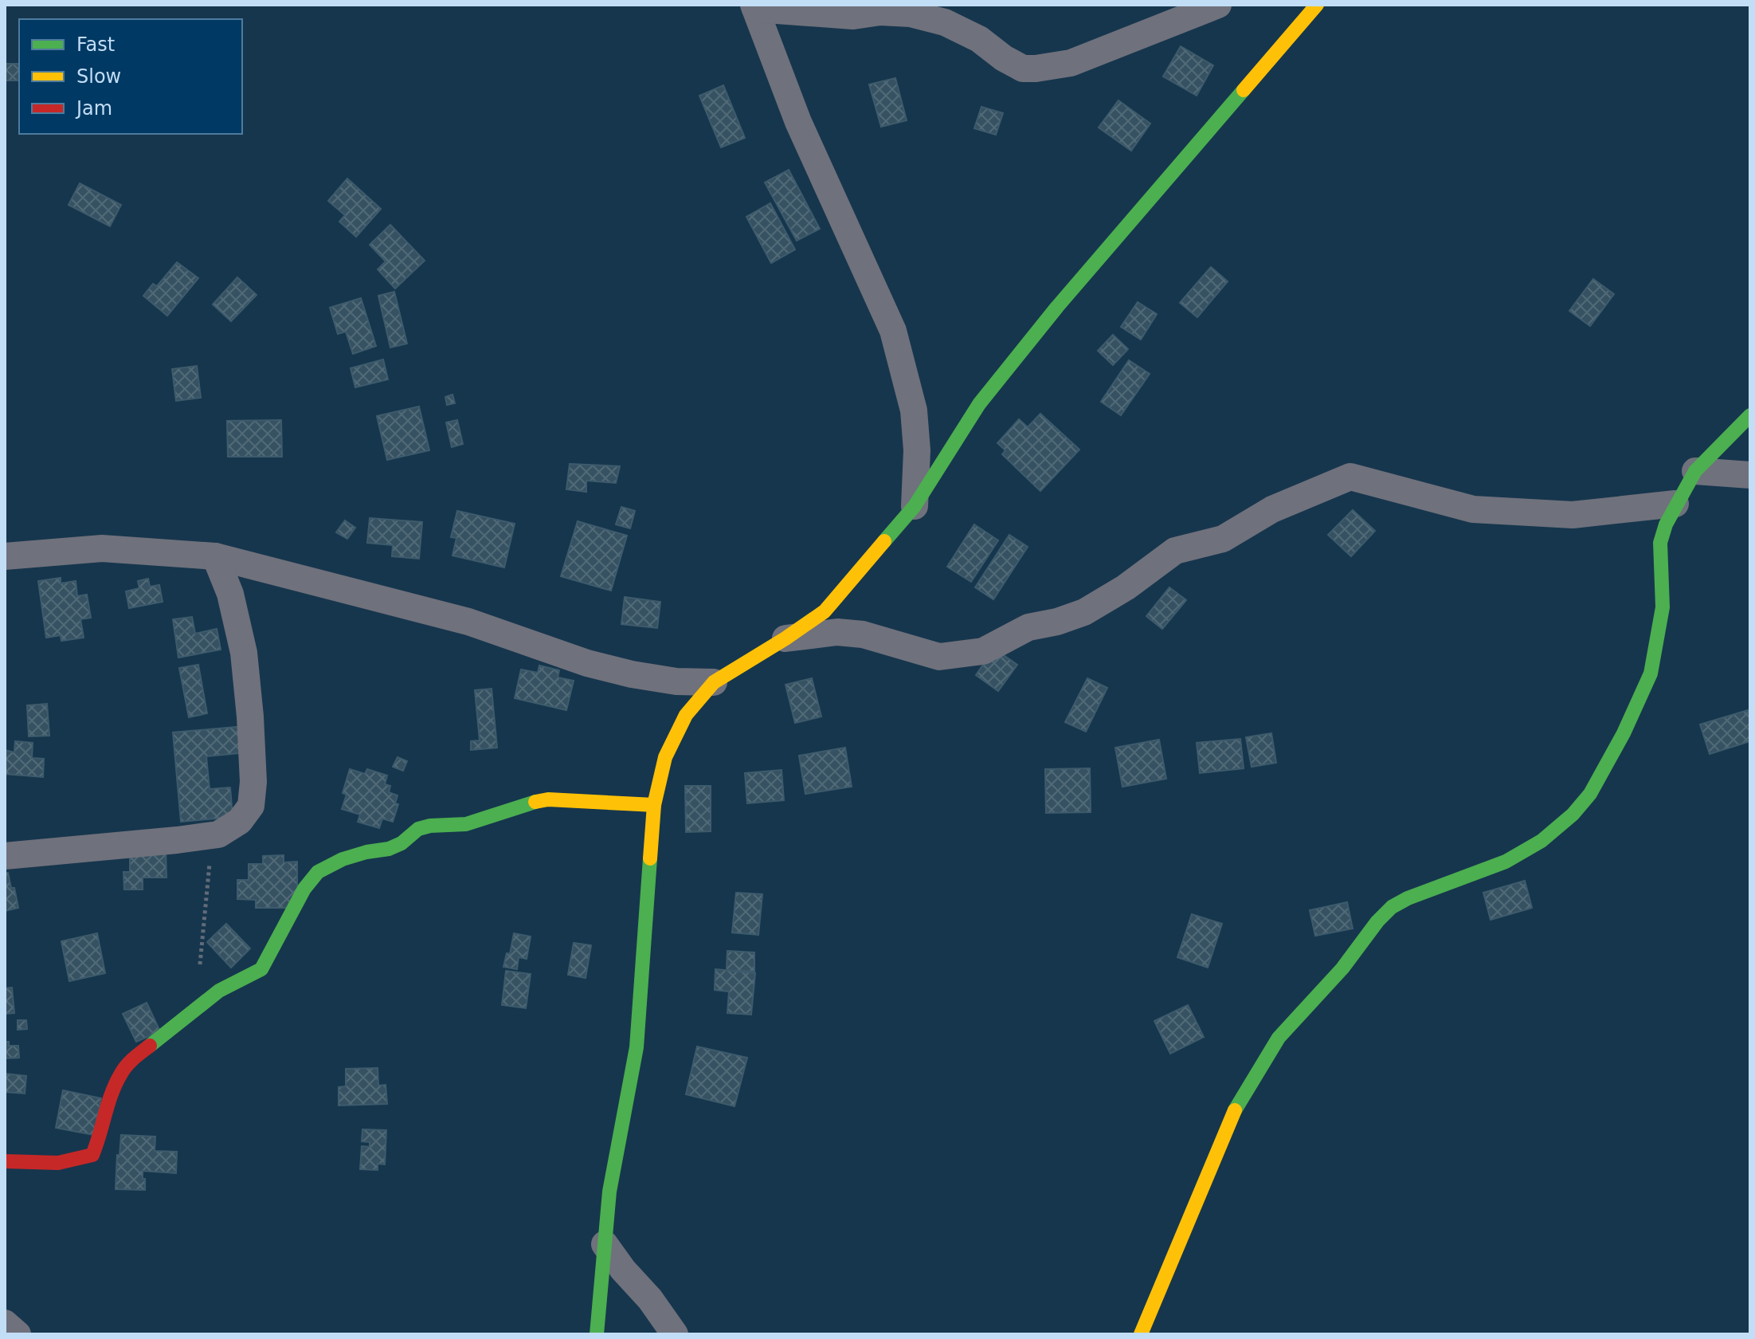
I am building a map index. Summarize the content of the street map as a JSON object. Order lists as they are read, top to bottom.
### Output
{
  "legend": ["Fast", "Slow", "Jam"]
}
